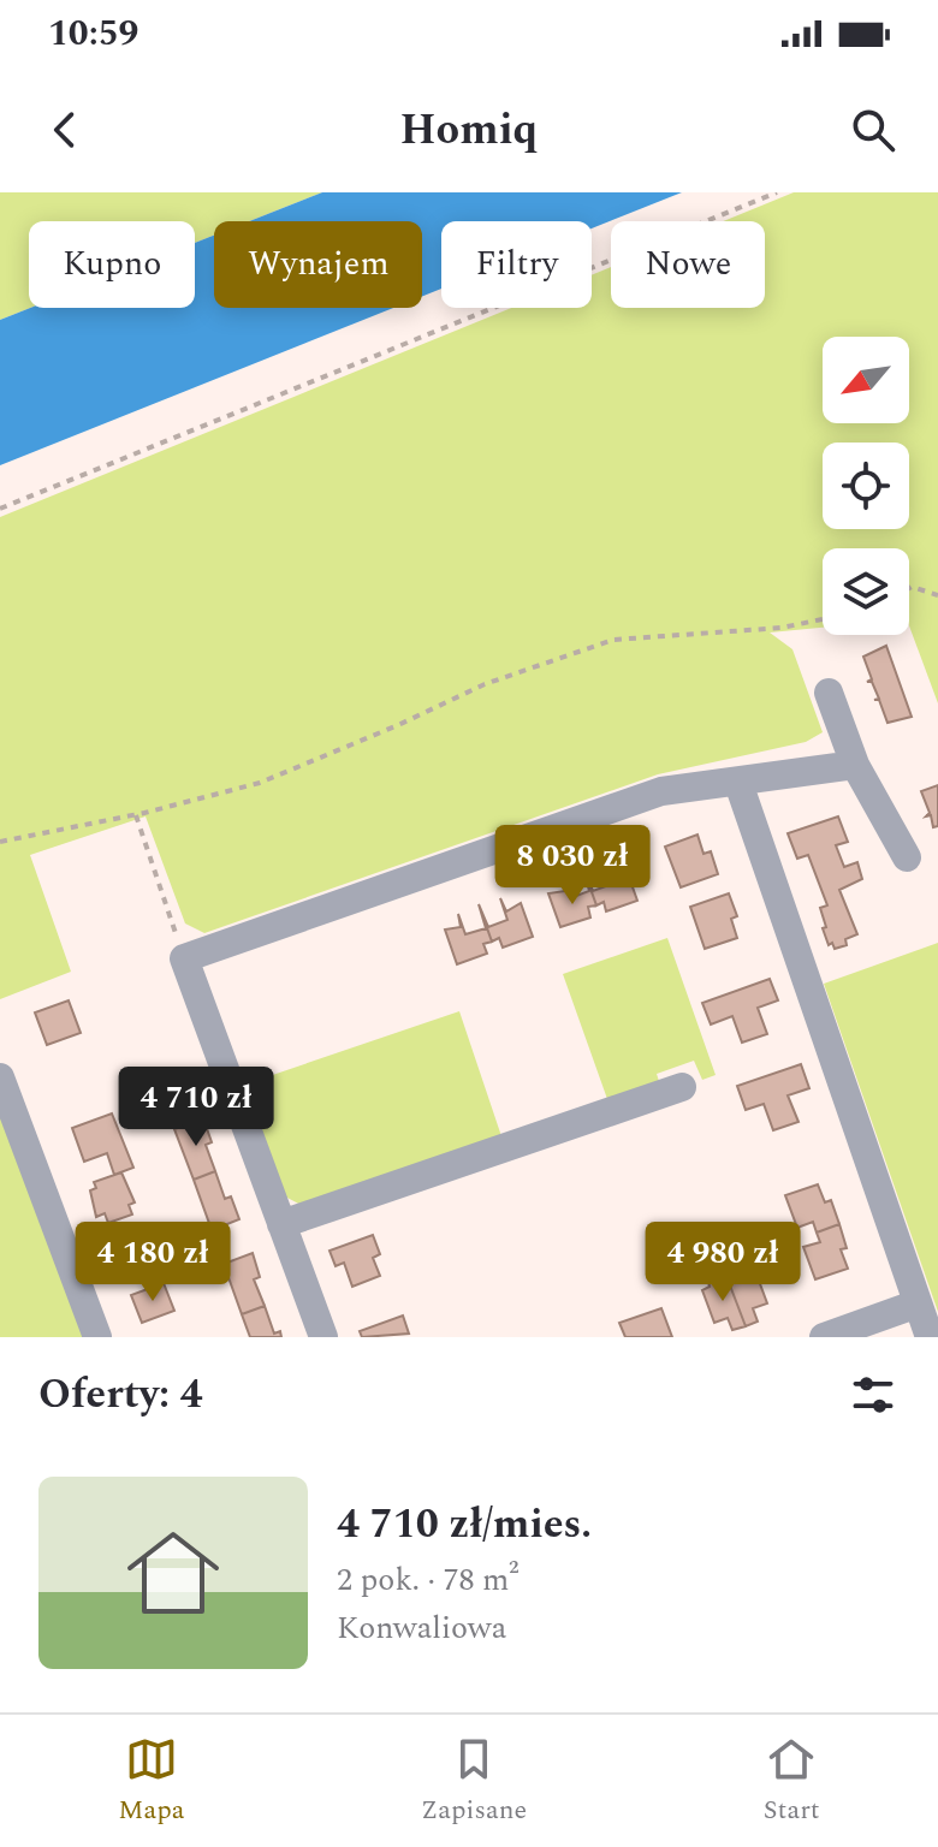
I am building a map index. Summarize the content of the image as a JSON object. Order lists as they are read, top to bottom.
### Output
{
  "north": "bottom left",
  "page": {
    "status": "10:59",
    "header": "Homiq",
    "chip": [
      "Kupno",
      "Wynajem",
      "Filtry",
      "Nowe"
    ],
    "price": [
      "8 030 zł",
      "4 710 zł",
      "4 180 zł",
      "4 980 zł"
    ],
    "heading": "Oferty: 4",
    "list": [
      {
        "name": "4 710 zł/mies.",
        "note": "2 pok. · 78 m² · Konwaliowa"
      }
    ],
    "tabs": ["Mapa", "Zapisane", "Start"]
  }
}
